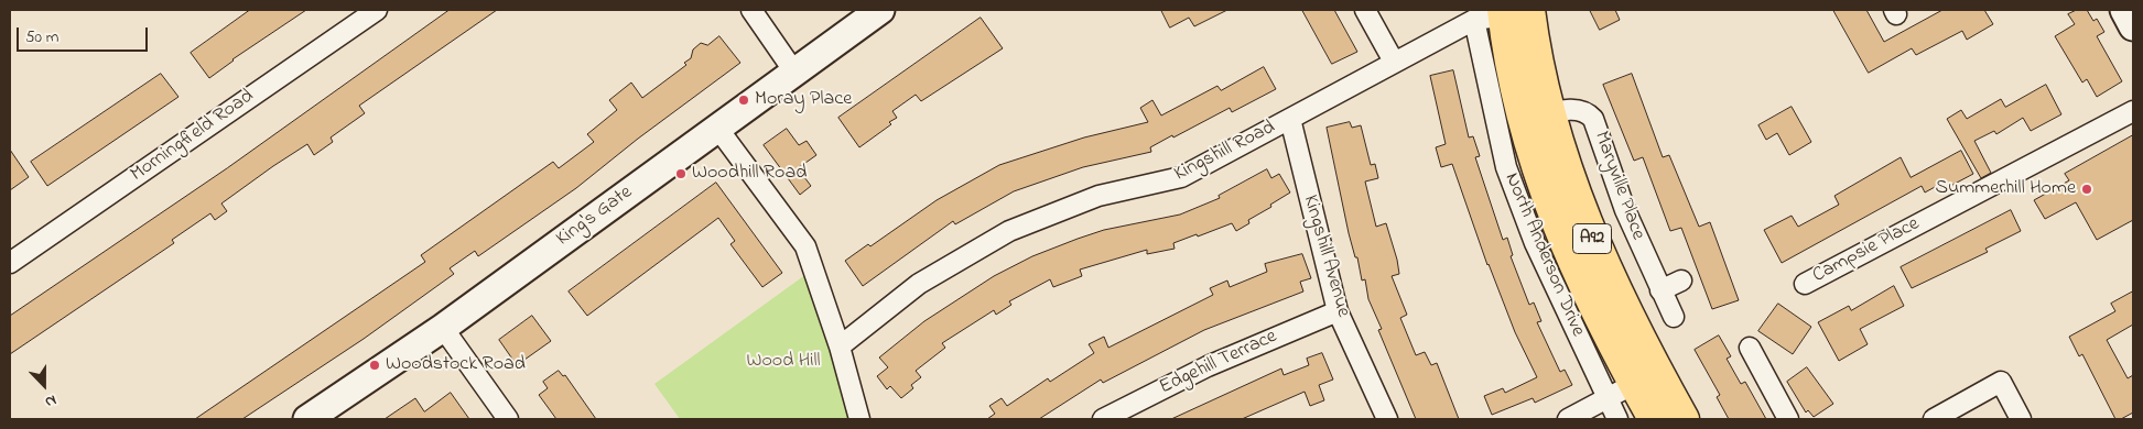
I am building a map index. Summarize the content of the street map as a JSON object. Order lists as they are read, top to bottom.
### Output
{
  "streets": {
    "main road": ["A92", "North Anderson Drive"],
    "street": [
      "Morningfield Road",
      "Kingshill Road",
      "Maryville Place",
      "King's Gate",
      "Campsie Place",
      "Kingshill Avenue",
      "Edgehill Terrace"
    ]
  },
  "crossings": [
    ["Kingshill Road", "North Anderson Drive"],
    ["Kingshill Road", "Kingshill Avenue"],
    ["Maryville Place", "North Anderson Drive"],
    ["Kingshill Avenue", "Edgehill Terrace"]
  ],
  "parks": ["Wood Hill"],
  "places": [
    "Moray Place",
    "Woodhill Road",
    "Summerhill Home",
    "Woodstock Road"
  ],
  "scale_bar": "50 m",
  "north": "bottom"
}
